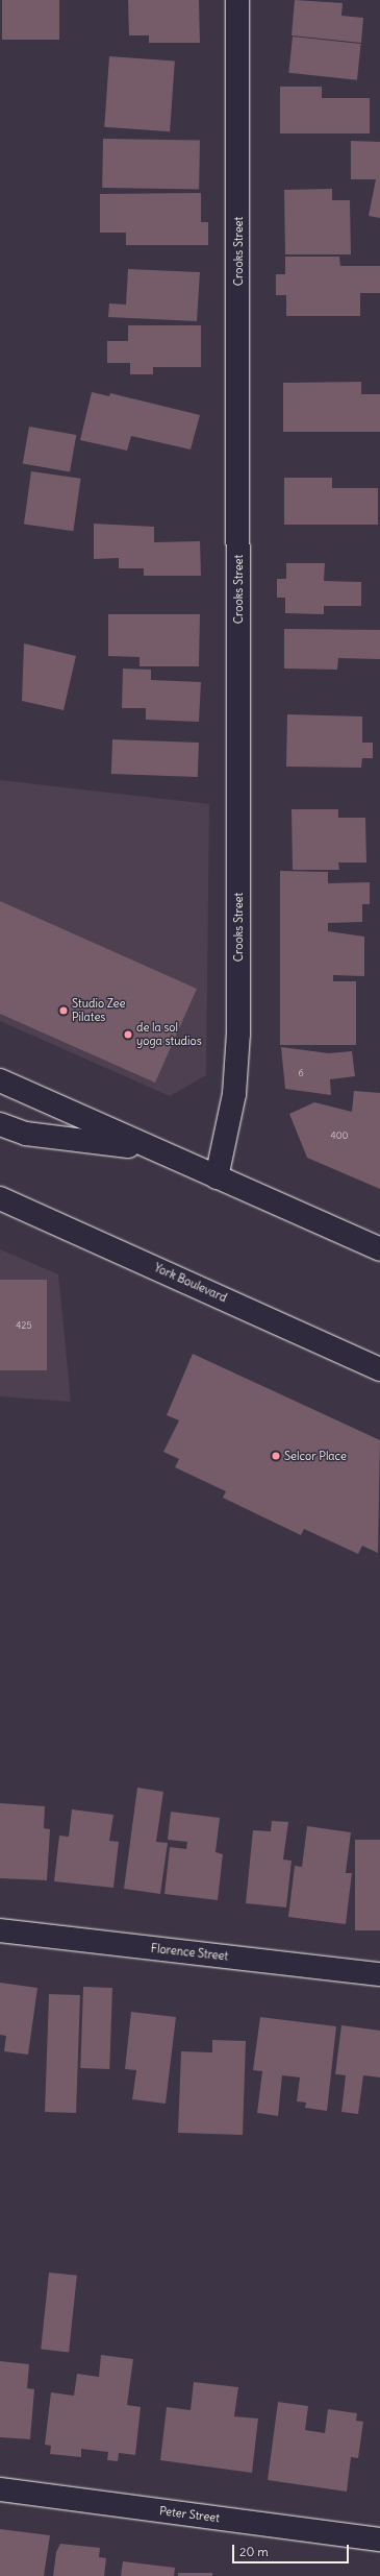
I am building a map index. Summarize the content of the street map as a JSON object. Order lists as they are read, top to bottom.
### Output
{
  "streets": {
    "street": [
      "Crooks Street",
      "York Boulevard",
      "Florence Street",
      "Peter Street"
    ]
  },
  "places": ["Studio Zee Pilates", "de la sol yoga studios", "Selcor Place"],
  "house_numbers": ["6", "400", "425"],
  "scale_bar": "20 m"
}
